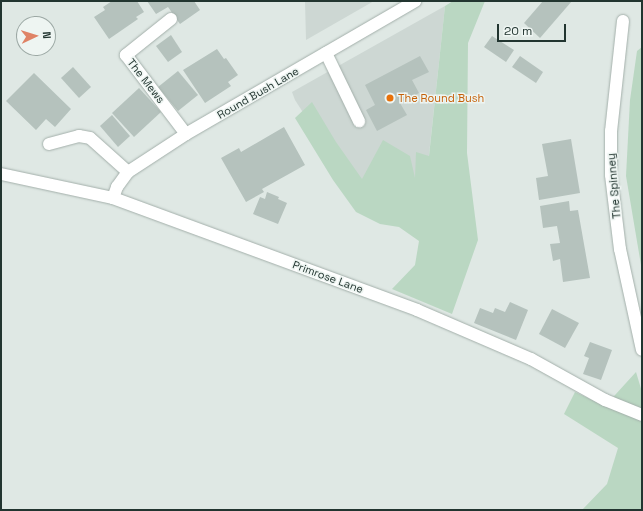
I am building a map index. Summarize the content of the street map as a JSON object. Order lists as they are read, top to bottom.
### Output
{
  "streets": {
    "street": [
      "The Mews",
      "Round Bush Lane",
      "The Spinney",
      "Primrose Lane"
    ]
  },
  "crossings": [
    ["The Mews", "Round Bush Lane"],
    ["Round Bush Lane", "Primrose Lane"]
  ],
  "places": ["The Round Bush"],
  "scale_bar": "20 m",
  "north": "right"
}
